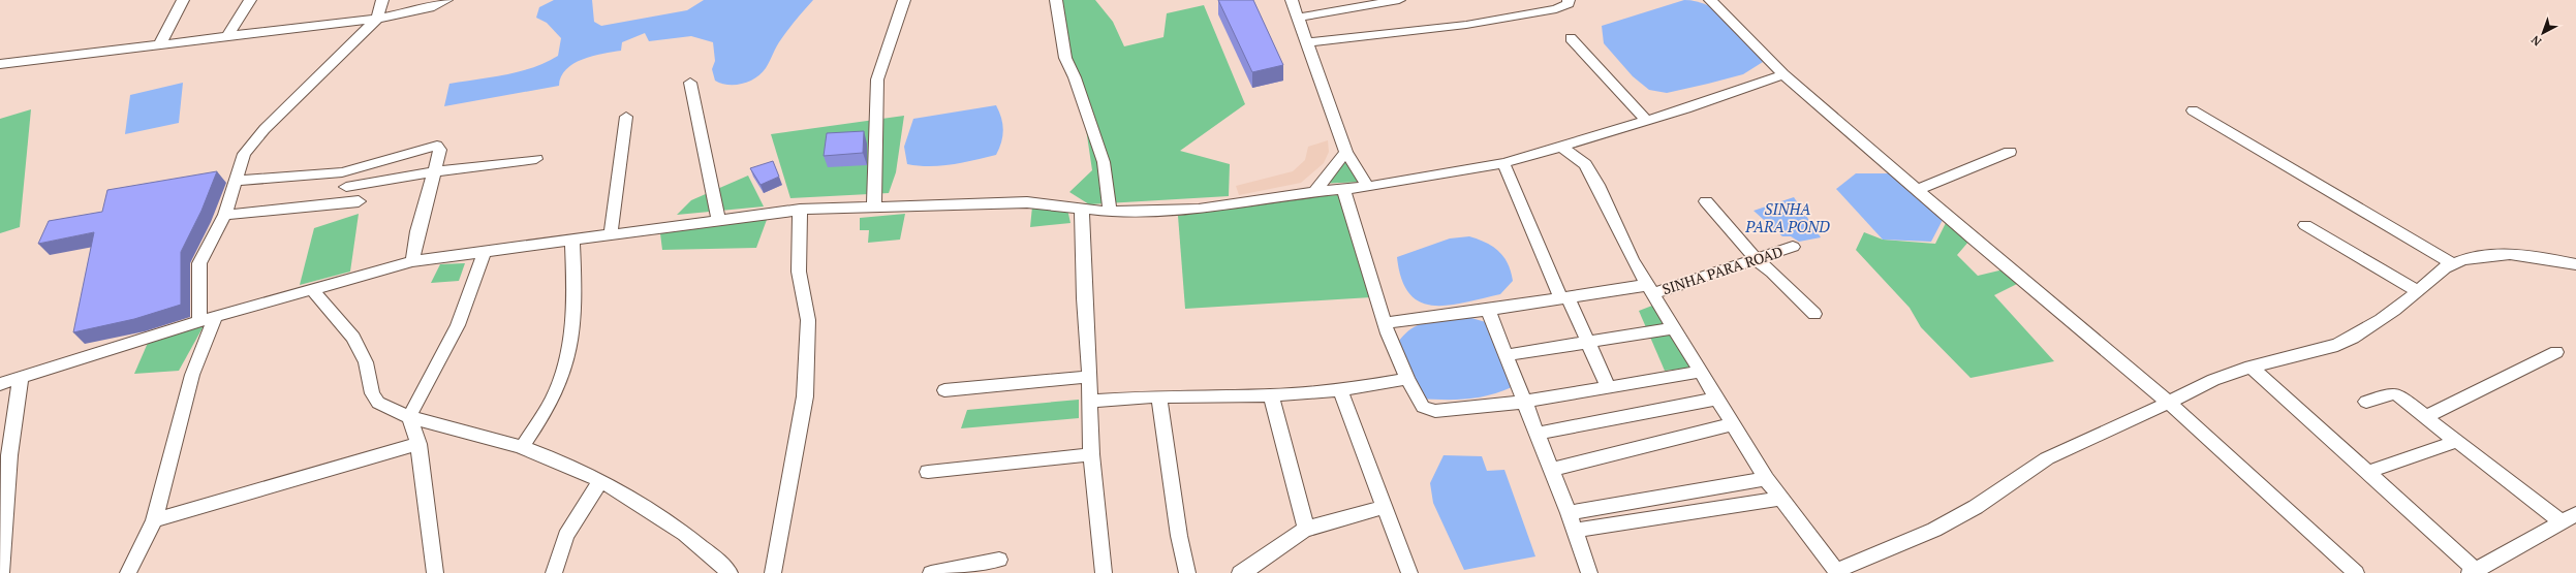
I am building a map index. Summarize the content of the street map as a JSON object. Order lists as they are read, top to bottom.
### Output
{
  "streets": {
    "street": ["SINHA PARA ROAD"]
  },
  "water": ["SINHA PARA POND"],
  "north": "bottom left"
}
